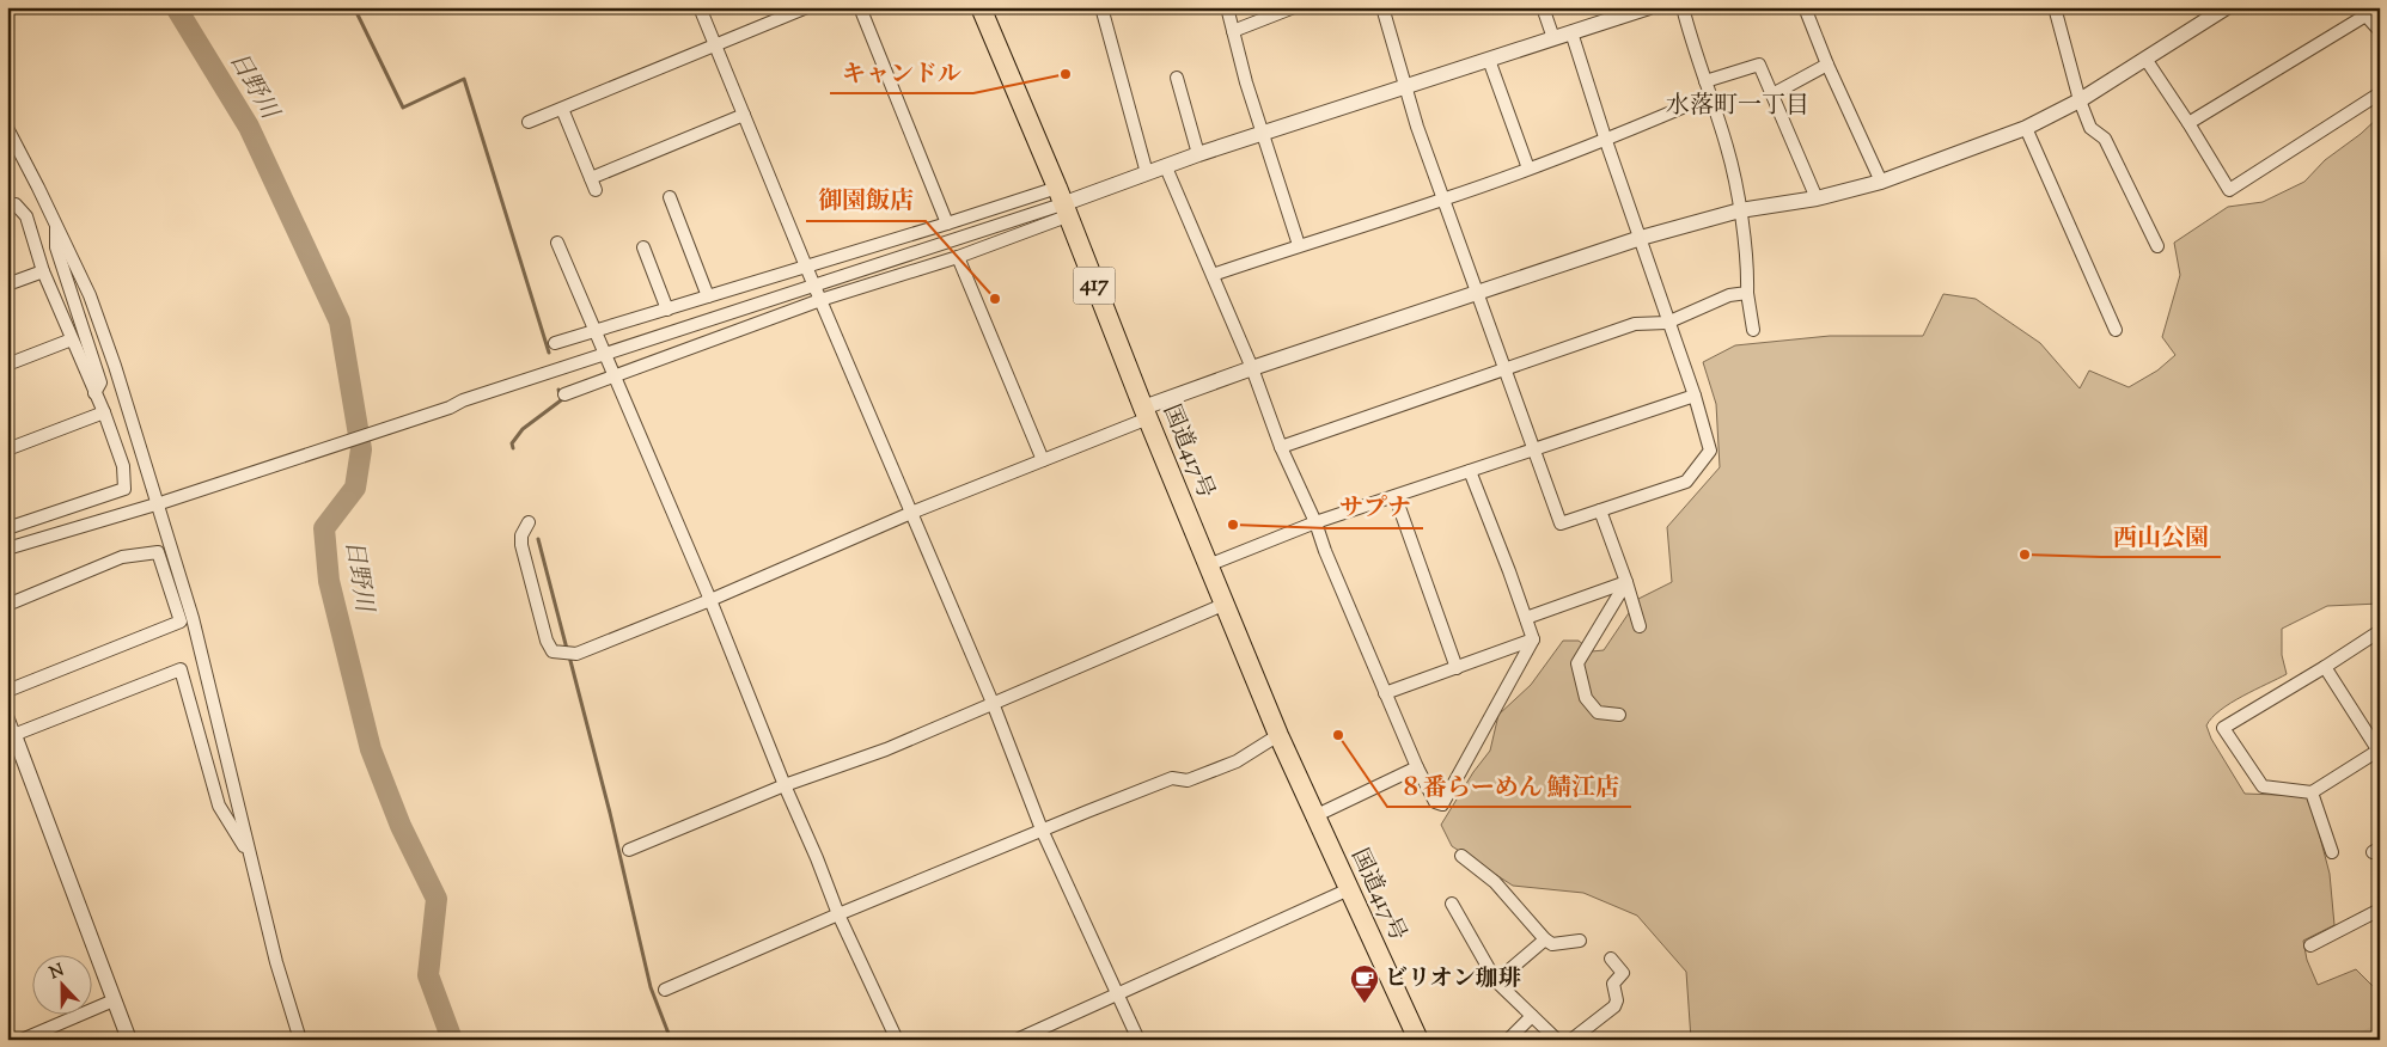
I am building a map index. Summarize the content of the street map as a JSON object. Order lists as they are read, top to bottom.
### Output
{
  "streets": {
    "highway": ["417", "国道417号"]
  },
  "districts": ["水落町一丁目"],
  "water": ["日野川"],
  "places": {
    "other": [
      "キャンドル",
      "御園飯店",
      "サプナ",
      "西山公園",
      "８番らーめん 鯖江店"
    ],
    "cafe": ["ビリオン珈琲"]
  },
  "north": "top"
}
